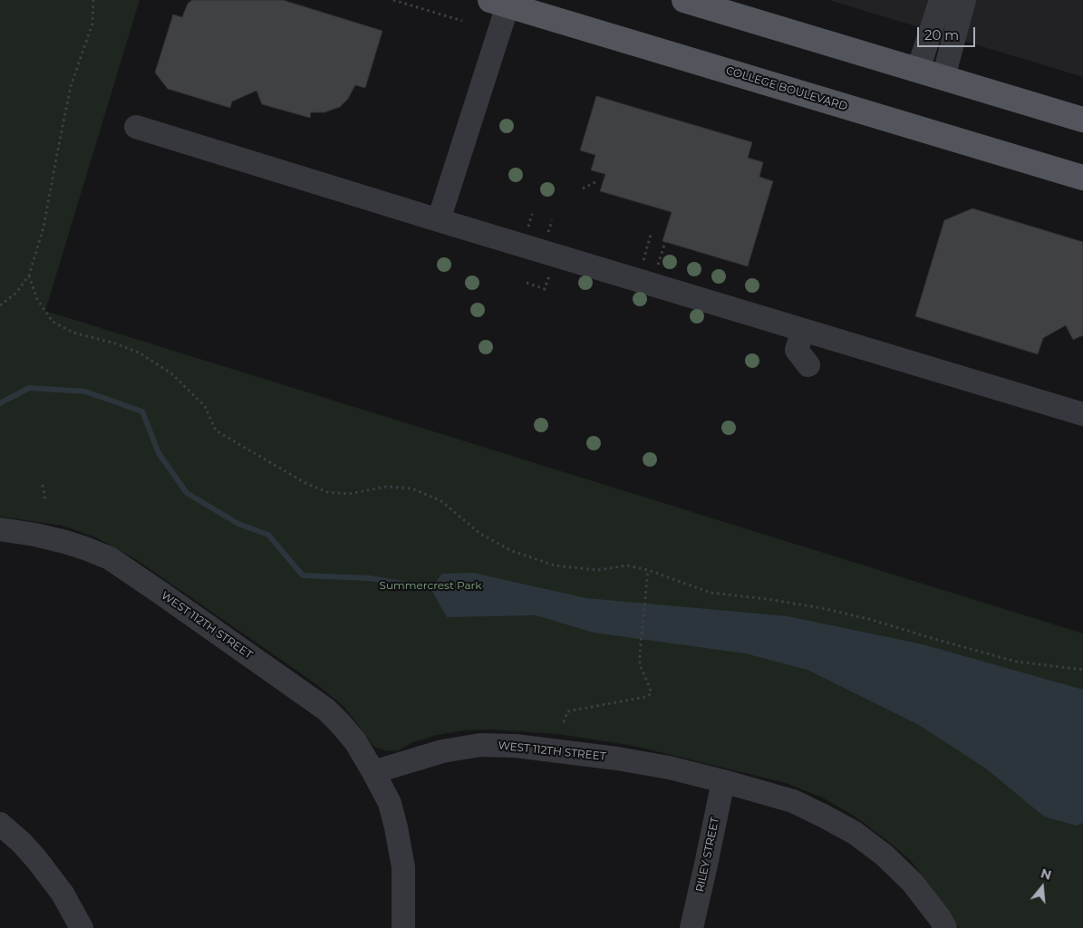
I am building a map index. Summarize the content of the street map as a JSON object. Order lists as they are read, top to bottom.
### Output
{
  "streets": {
    "main road": ["COLLEGE BOULEVARD"],
    "street": ["WEST 112TH STREET", "RILEY STREET"]
  },
  "crossings": [
    ["WEST 112TH STREET", "RILEY STREET"]
  ],
  "parks": ["Summercrest Park"],
  "scale_bar": "20 m",
  "north": "top"
}
